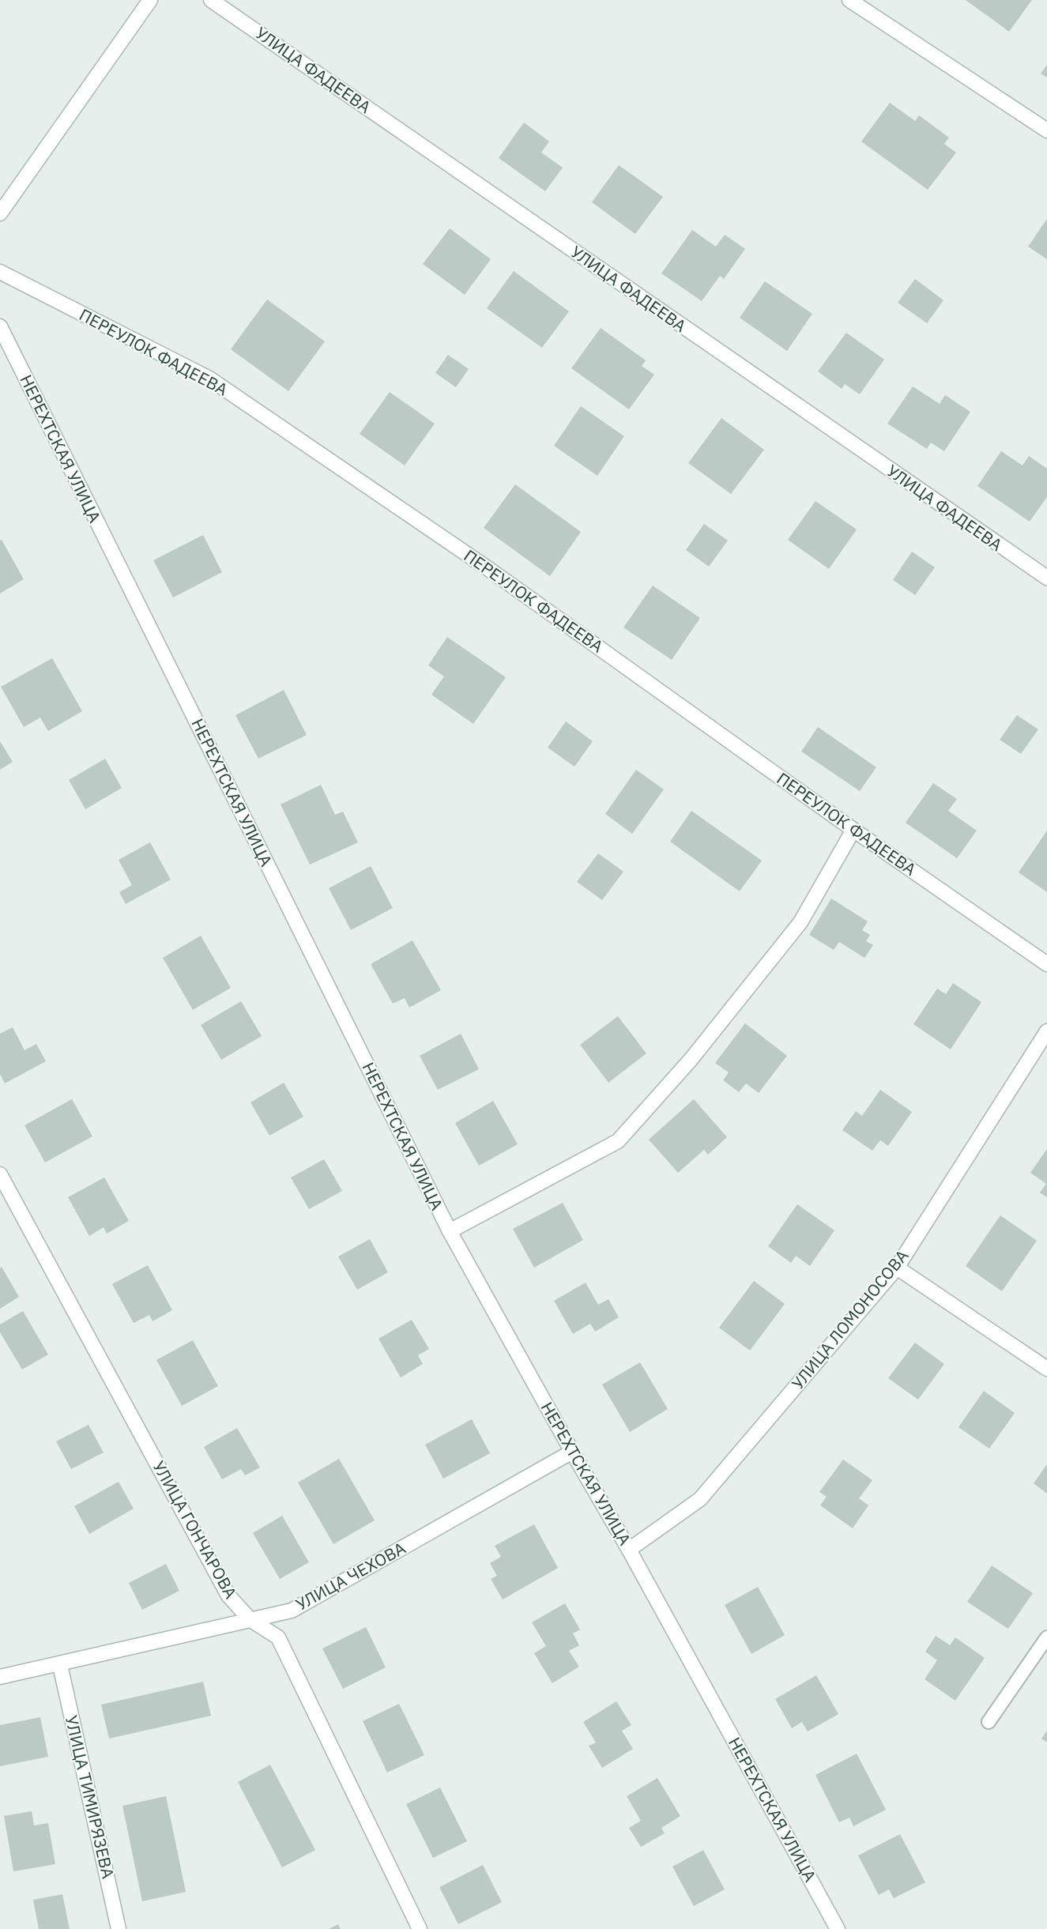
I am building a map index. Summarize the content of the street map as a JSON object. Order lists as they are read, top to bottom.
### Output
{
  "streets": {
    "street": [
      "УЛИЦА ФАДЕЕВА",
      "ПЕРЕУЛОК ФАДЕЕВА",
      "НЕРЕХТСКАЯ УЛИЦА",
      "УЛИЦА ЛОМОНОСОВА",
      "УЛИЦА ГОНЧАРОВА",
      "УЛИЦА ЧЕХОВА",
      "УЛИЦА ТИМИРЯЗЕВА"
    ]
  },
  "crossings": [
    ["НЕРЕХТСКАЯ УЛИЦА", "УЛИЦА ЛОМОНОСОВА"],
    ["НЕРЕХТСКАЯ УЛИЦА", "УЛИЦА ЧЕХОВА"],
    ["УЛИЦА ГОНЧАРОВА", "УЛИЦА ЧЕХОВА"],
    ["УЛИЦА ЧЕХОВА", "УЛИЦА ТИМИРЯЗЕВА"]
  ]
}
